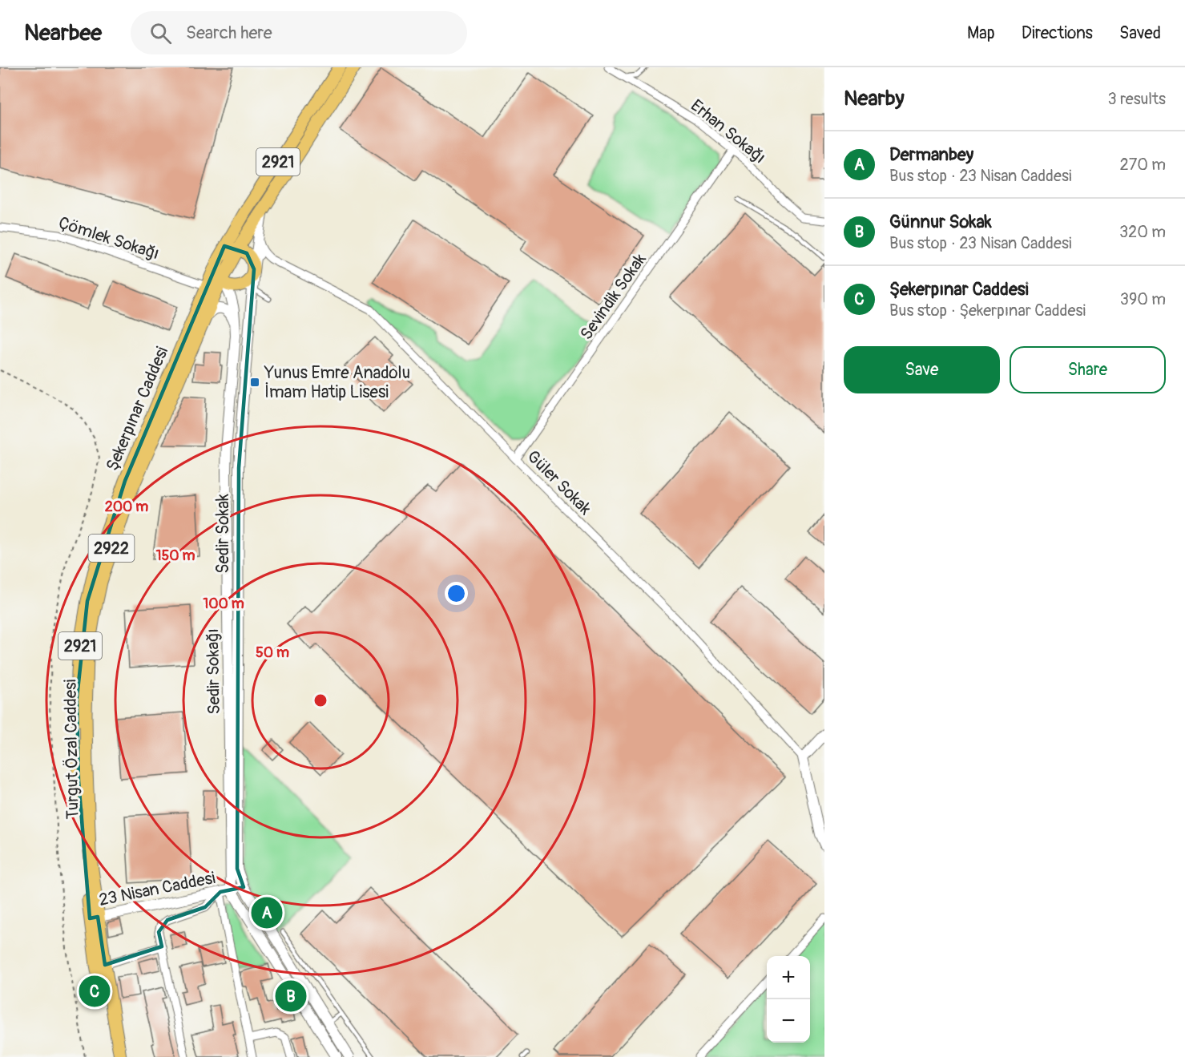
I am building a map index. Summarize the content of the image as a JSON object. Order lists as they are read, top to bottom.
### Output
{
  "streets": {
    "main road": [
      "2921",
      "Şekerpınar Caddesi",
      "2922",
      "Turgut Özal Caddesi"
    ],
    "street": [
      "Erhan Sokağı",
      "Çömlek Sokağı",
      "Sevindik Sokak",
      "Güler Sokak",
      "Sedir Sokak",
      "Sedir Sokağı",
      "23 Nisan Caddesi"
    ]
  },
  "crossings": [
    ["Erhan Sokağı", "Sevindik Sokak"],
    ["Çömlek Sokağı", "Şekerpınar Caddesi"],
    ["Çömlek Sokağı", "Turgut Özal Caddesi"],
    ["Sevindik Sokak", "Güler Sokak"],
    ["Şekerpınar Caddesi", "Turgut Özal Caddesi"],
    ["Şekerpınar Caddesi", "23 Nisan Caddesi"],
    ["Güler Sokak", "Sedir Sokak"],
    ["Güler Sokak", "Turgut Özal Caddesi"],
    ["Sedir Sokak", "Turgut Özal Caddesi"],
    ["Sedir Sokak", "23 Nisan Caddesi"],
    ["Sedir Sokağı", "Turgut Özal Caddesi"],
    ["Sedir Sokağı", "23 Nisan Caddesi"],
    ["Turgut Özal Caddesi", "23 Nisan Caddesi"]
  ],
  "places": {
    "transit": ["Yunus Emre Anadolu İmam Hatip Lisesi"]
  },
  "page": {
    "header": "Nearbee",
    "search": "Search here",
    "nav": ["Map", "Directions", "Saved"],
    "heading": ["Nearby", "3 results"],
    "list": [
      {
        "mark": "A",
        "name": "Dermanbey",
        "note": "Bus stop · 23 Nisan Caddesi",
        "value": "270 m"
      },
      {
        "mark": "B",
        "name": "Günnur Sokak",
        "note": "Bus stop · 23 Nisan Caddesi",
        "value": "320 m"
      },
      {
        "mark": "C",
        "name": "Şekerpınar Caddesi",
        "note": "Bus stop · Şekerpınar Caddesi",
        "value": "390 m"
      }
    ],
    "buttons": ["Save", "Share"],
    "pins": ["A", "C", "B"],
    "map_buttons": ["+", "−"]
  },
  "rings": [
    "200 m",
    "150 m",
    "100 m",
    "50 m"
  ]
}
